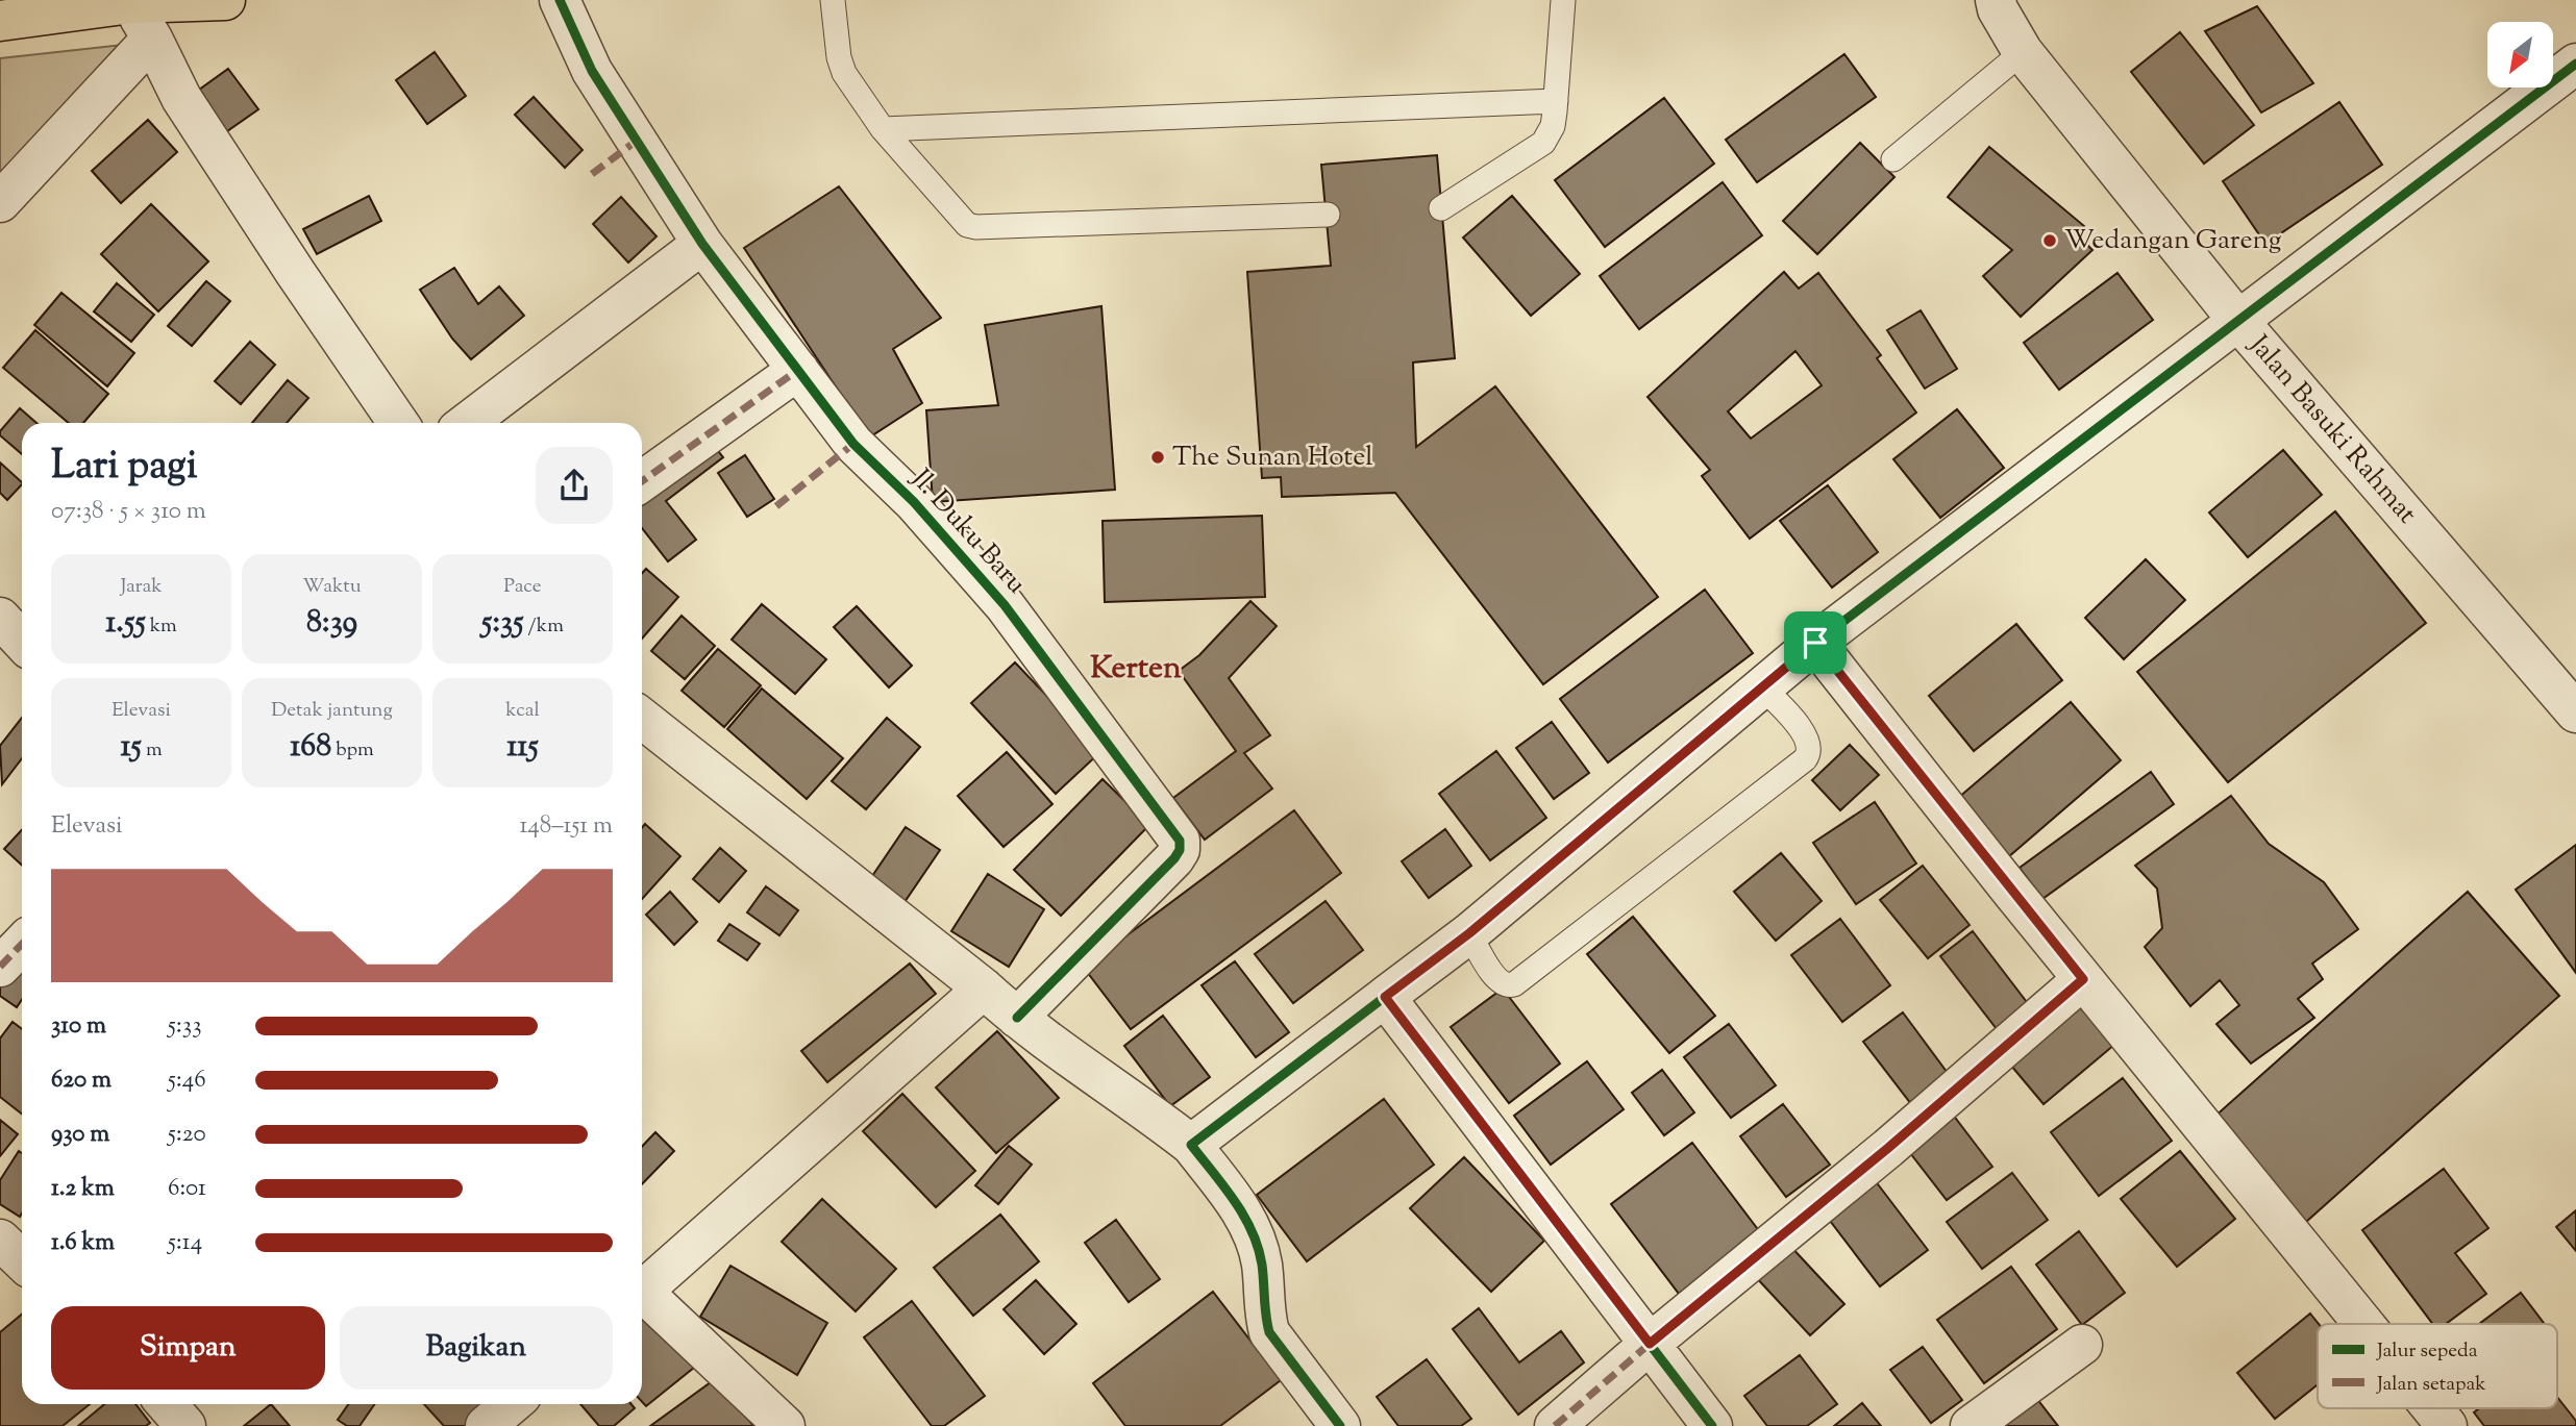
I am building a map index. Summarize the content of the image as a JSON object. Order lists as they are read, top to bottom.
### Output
{
  "streets": {
    "street": ["Jalan Basuki Rahmat", "Jl. Duku Baru"]
  },
  "districts": ["Kerten"],
  "places": ["Wedangan Gareng", "The Sunan Hotel"],
  "legend": ["Jalur sepeda", "Jalan setapak"],
  "north": "bottom left",
  "page": {
    "heading": ["Lari pagi", "07:38 · 5 × 310 m"],
    "stats": [
      ["Jarak", "1.55 km"],
      ["Waktu", "8:39"],
      ["Pace", "5:35 /km"],
      ["Elevasi", "15 m"],
      ["Detak jantung", "168 bpm"],
      ["kcal", "115"]
    ],
    "chart": ["Elevasi", "148–151 m"],
    "list": [
      {
        "name": "310 m",
        "note": "5:33"
      },
      {
        "name": "620 m",
        "note": "5:46"
      },
      {
        "name": "930 m",
        "note": "5:20"
      },
      {
        "name": "1.2 km",
        "note": "6:01"
      },
      {
        "name": "1.6 km",
        "note": "5:14"
      }
    ],
    "buttons": ["Simpan", "Bagikan"]
  }
}
